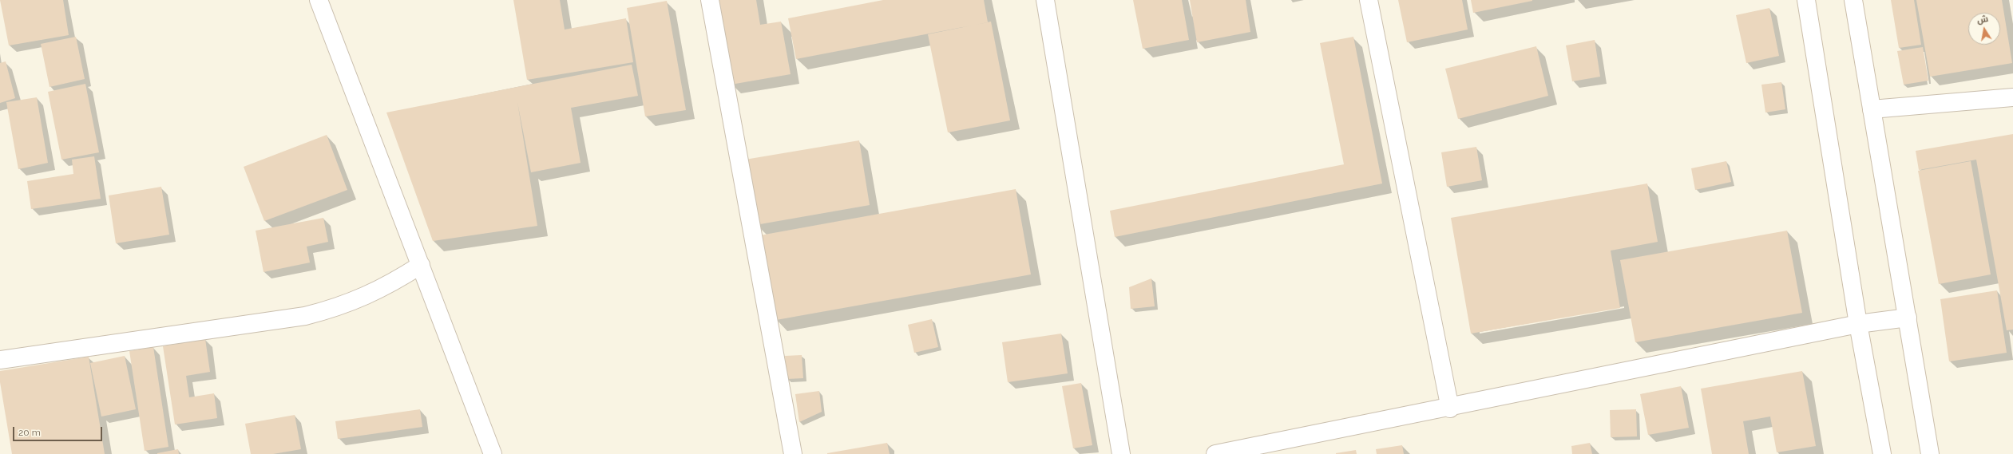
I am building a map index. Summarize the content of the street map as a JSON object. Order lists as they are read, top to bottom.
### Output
{
  "scale_bar": "20 m",
  "north": "top"
}
